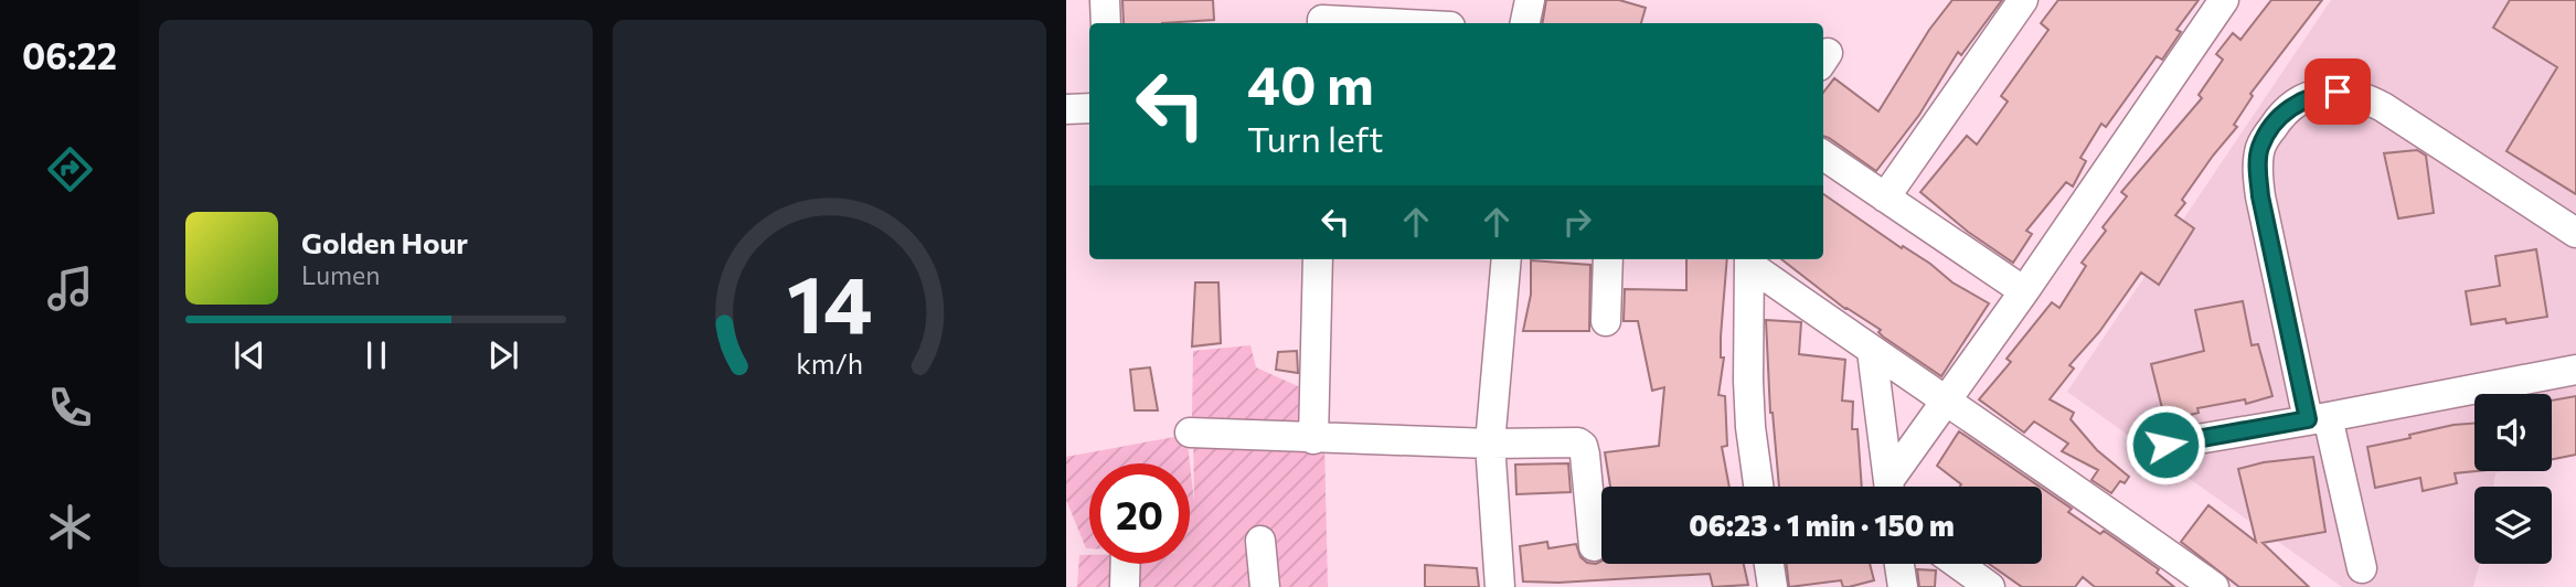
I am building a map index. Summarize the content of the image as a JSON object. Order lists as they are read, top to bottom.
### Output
{
  "page": {
    "tabs": "06:22",
    "turn": ["40 m", "Turn left"],
    "song": ["Golden Hour", "Lumen"],
    "limit": "20",
    "trip": "06:23 · 1 min · 150 m",
    "gauge": ["14", "km/h"]
  }
}
